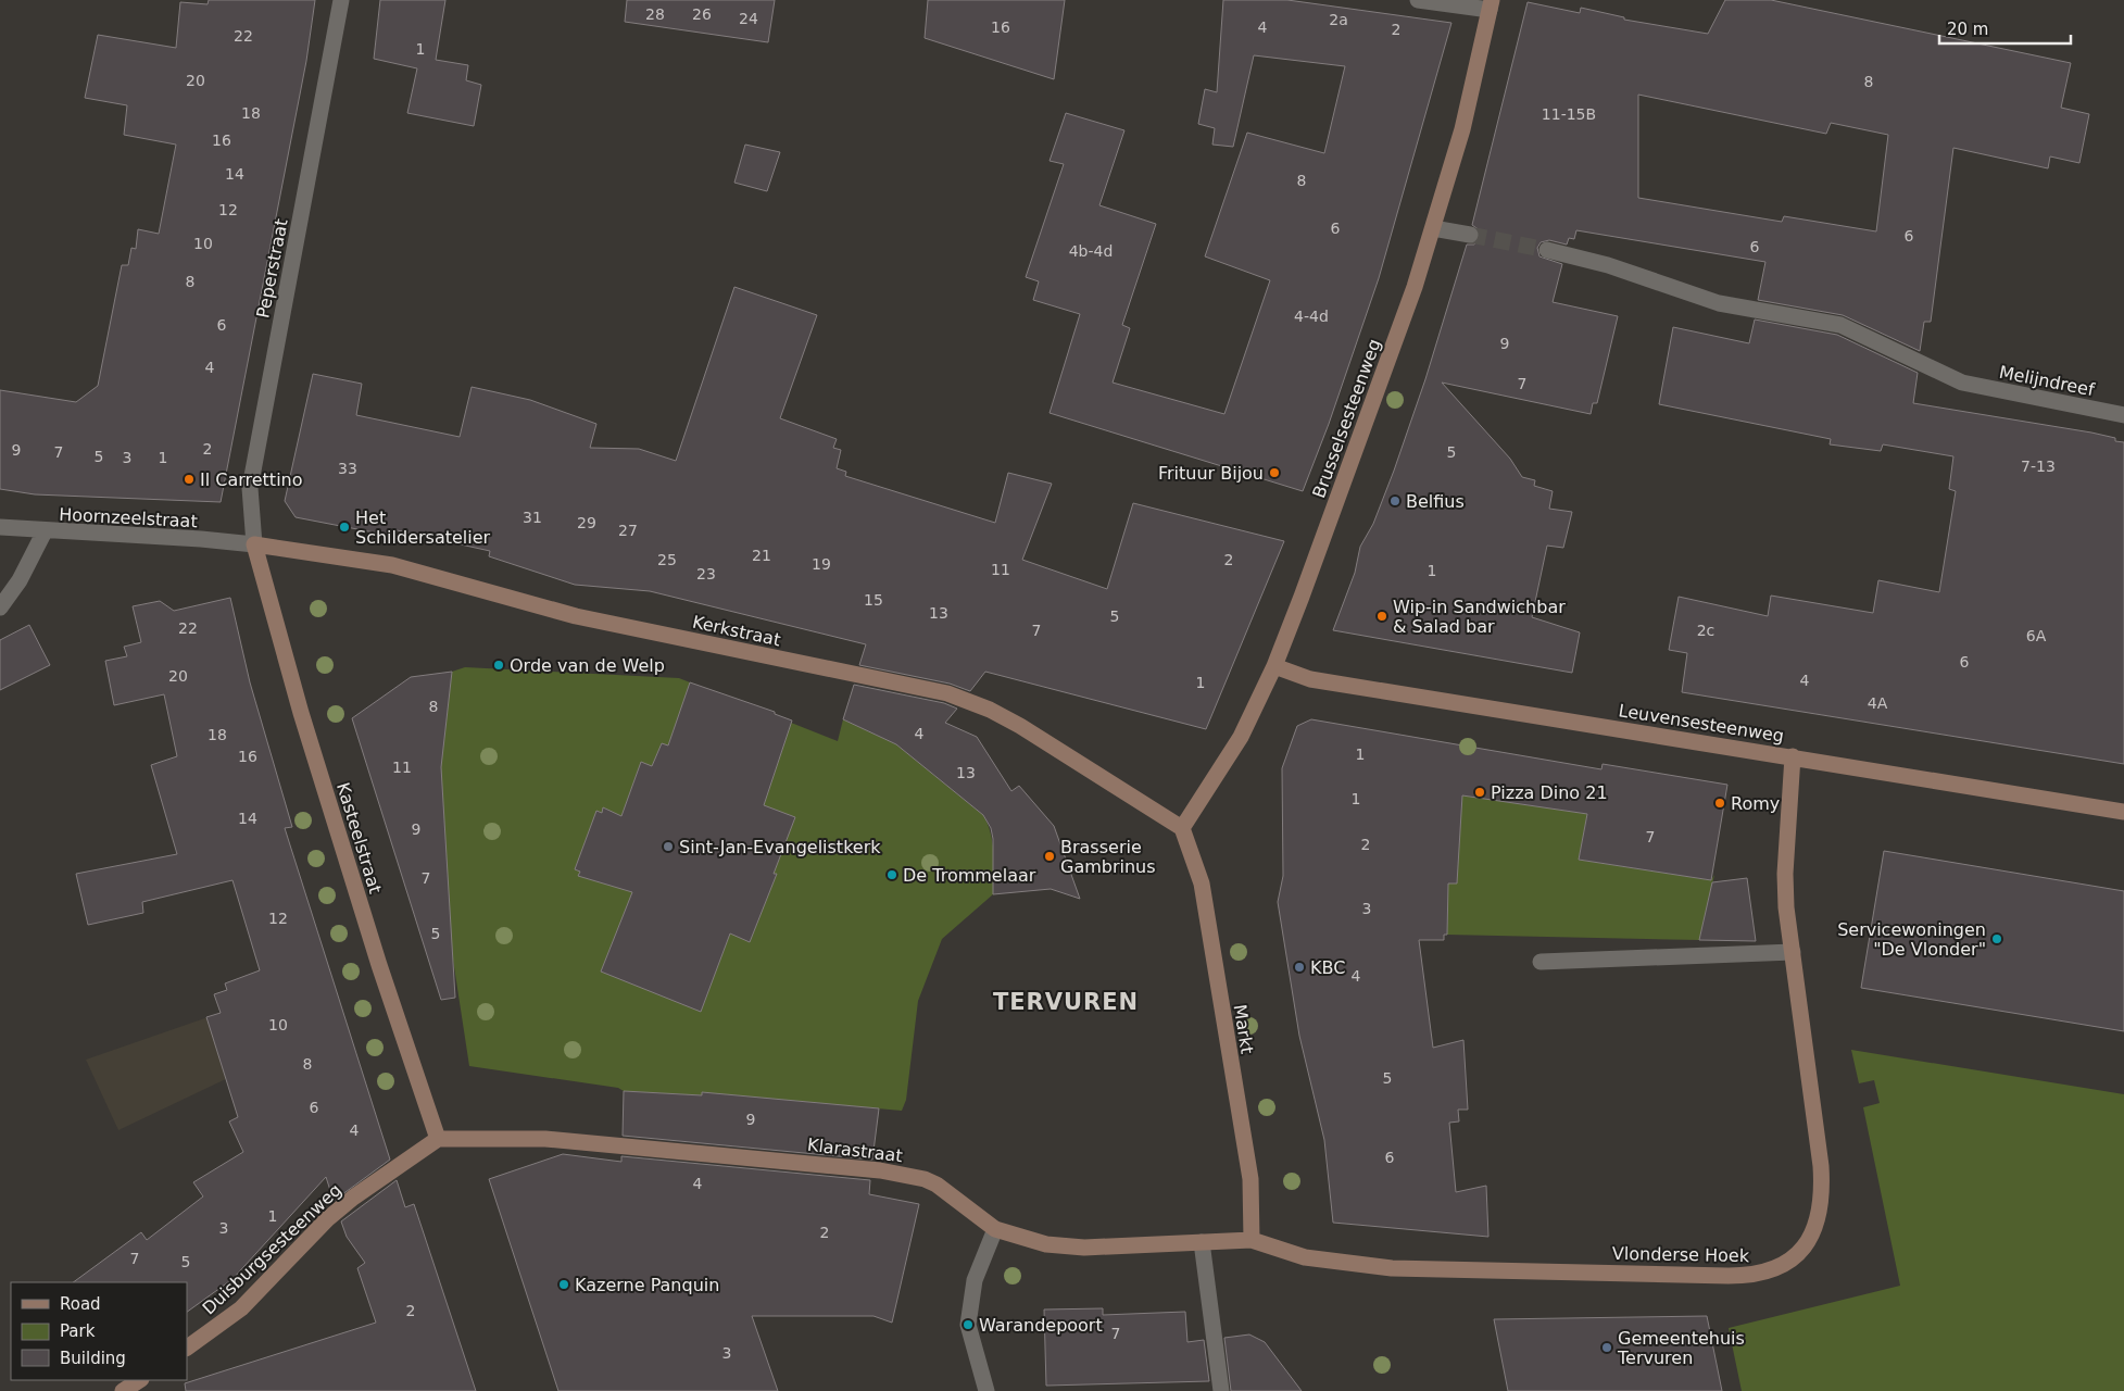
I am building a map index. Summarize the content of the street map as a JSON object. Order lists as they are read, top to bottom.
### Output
{
  "streets": {
    "street": [
      "Peperstraat",
      "Melijndreef",
      "Brusselsesteenweg",
      "Hoornzeelstraat",
      "Kerkstraat",
      "Leuvensesteenweg",
      "Kasteelstraat",
      "Markt",
      "Klarastraat",
      "Duisburgsesteenweg",
      "Vlonderse Hoek"
    ]
  },
  "crossings": [
    ["Peperstraat", "Hoornzeelstraat"],
    ["Peperstraat", "Kerkstraat"],
    ["Peperstraat", "Kasteelstraat"],
    ["Brusselsesteenweg", "Kerkstraat"],
    ["Brusselsesteenweg", "Leuvensesteenweg"],
    ["Brusselsesteenweg", "Markt"],
    ["Hoornzeelstraat", "Kerkstraat"],
    ["Hoornzeelstraat", "Kasteelstraat"],
    ["Kerkstraat", "Kasteelstraat"],
    ["Kerkstraat", "Markt"],
    ["Leuvensesteenweg", "Vlonderse Hoek"],
    ["Kasteelstraat", "Klarastraat"],
    ["Kasteelstraat", "Duisburgsesteenweg"],
    ["Markt", "Klarastraat"],
    ["Markt", "Vlonderse Hoek"],
    ["Klarastraat", "Duisburgsesteenweg"],
    ["Klarastraat", "Vlonderse Hoek"]
  ],
  "districts": ["TERVUREN"],
  "places": [
    "Frituur Bijou",
    "Il Carrettino",
    "Belfius",
    "Het Schildersatelier",
    "Wip-in Sandwichbar & Salad bar",
    "Orde van de Welp",
    "Pizza Dino 21",
    "Romy",
    "Sint-Jan-Evangelistkerk",
    "Brasserie Gambrinus",
    "De Trommelaar",
    "Servicewoningen \"De Vlonder\"",
    "KBC",
    "Kazerne Panquin",
    "Warandepoort",
    "Gemeentehuis Tervuren"
  ],
  "house_numbers": [
    "28",
    "26",
    "24",
    "2a",
    "16",
    "4",
    "2",
    "22",
    "1",
    "20",
    "8",
    "18",
    "11-15B",
    "16",
    "14",
    "8",
    "12",
    "6",
    "6",
    "10",
    "6",
    "4b-4d",
    "8",
    "4-4d",
    "6",
    "9",
    "4",
    "7",
    "2",
    "9",
    "7",
    "5",
    "5",
    "3",
    "1",
    "7-13",
    "33",
    "31",
    "29",
    "27",
    "21",
    "25",
    "2",
    "19",
    "11",
    "1",
    "23",
    "15",
    "13",
    "5",
    "22",
    "7",
    "2c",
    "6A",
    "6",
    "20",
    "4",
    "1",
    "4A",
    "8",
    "4",
    "18",
    "1",
    "16",
    "11",
    "13",
    "1",
    "14",
    "9",
    "7",
    "2",
    "7",
    "3",
    "12",
    "5",
    "4",
    "10",
    "8",
    "5",
    "6",
    "9",
    "4",
    "6",
    "4",
    "1",
    "3",
    "2",
    "7",
    "5",
    "2",
    "7",
    "3"
  ],
  "legend": ["Road", "Park", "Building"],
  "scale_bar": "20 m"
}
